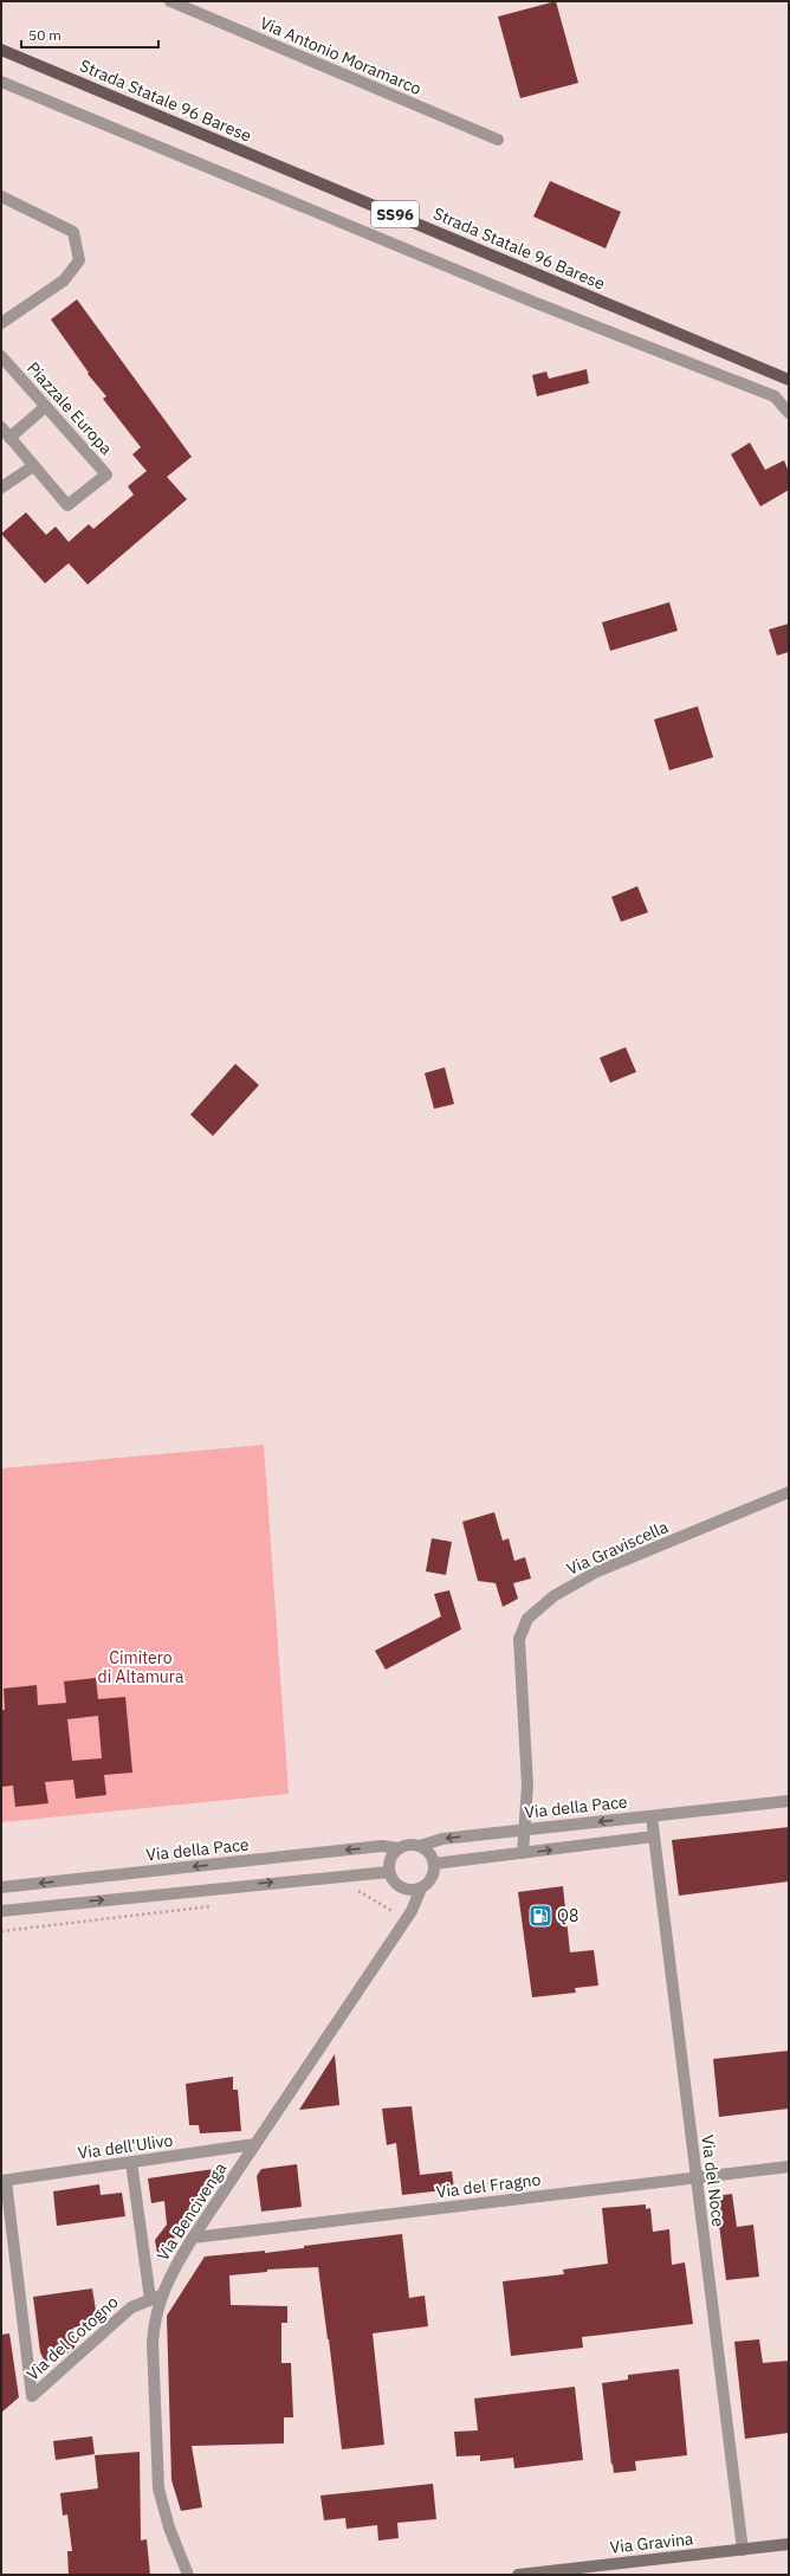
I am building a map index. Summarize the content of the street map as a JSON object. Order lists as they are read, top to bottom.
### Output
{
  "streets": {
    "main road": ["Strada Statale 96 Barese", "SS96", "Via Gravina"],
    "street": [
      "Via Antonio Moramarco",
      "Piazzale Europa",
      "Via Graviscella",
      "Via della Pace",
      "Via dell'Ulivo",
      "Via del Noce",
      "Via del Fragno",
      "Via Bencivenga",
      "Via del Cotogno"
    ]
  },
  "crossings": [
    ["Via Graviscella", "Via della Pace"],
    ["Via della Pace", "Via del Noce"],
    ["Via della Pace", "Via Bencivenga"],
    ["Via dell'Ulivo", "Via Bencivenga"],
    ["Via dell'Ulivo", "Via del Cotogno"],
    ["Via del Noce", "Via del Fragno"],
    ["Via del Noce", "Via Gravina"],
    ["Via del Fragno", "Via Bencivenga"],
    ["Via Bencivenga", "Via del Cotogno"]
  ],
  "parks": ["Cimitero di Altamura"],
  "places": {
    "fuel station": ["Q8"]
  },
  "scale_bar": "50 m"
}
